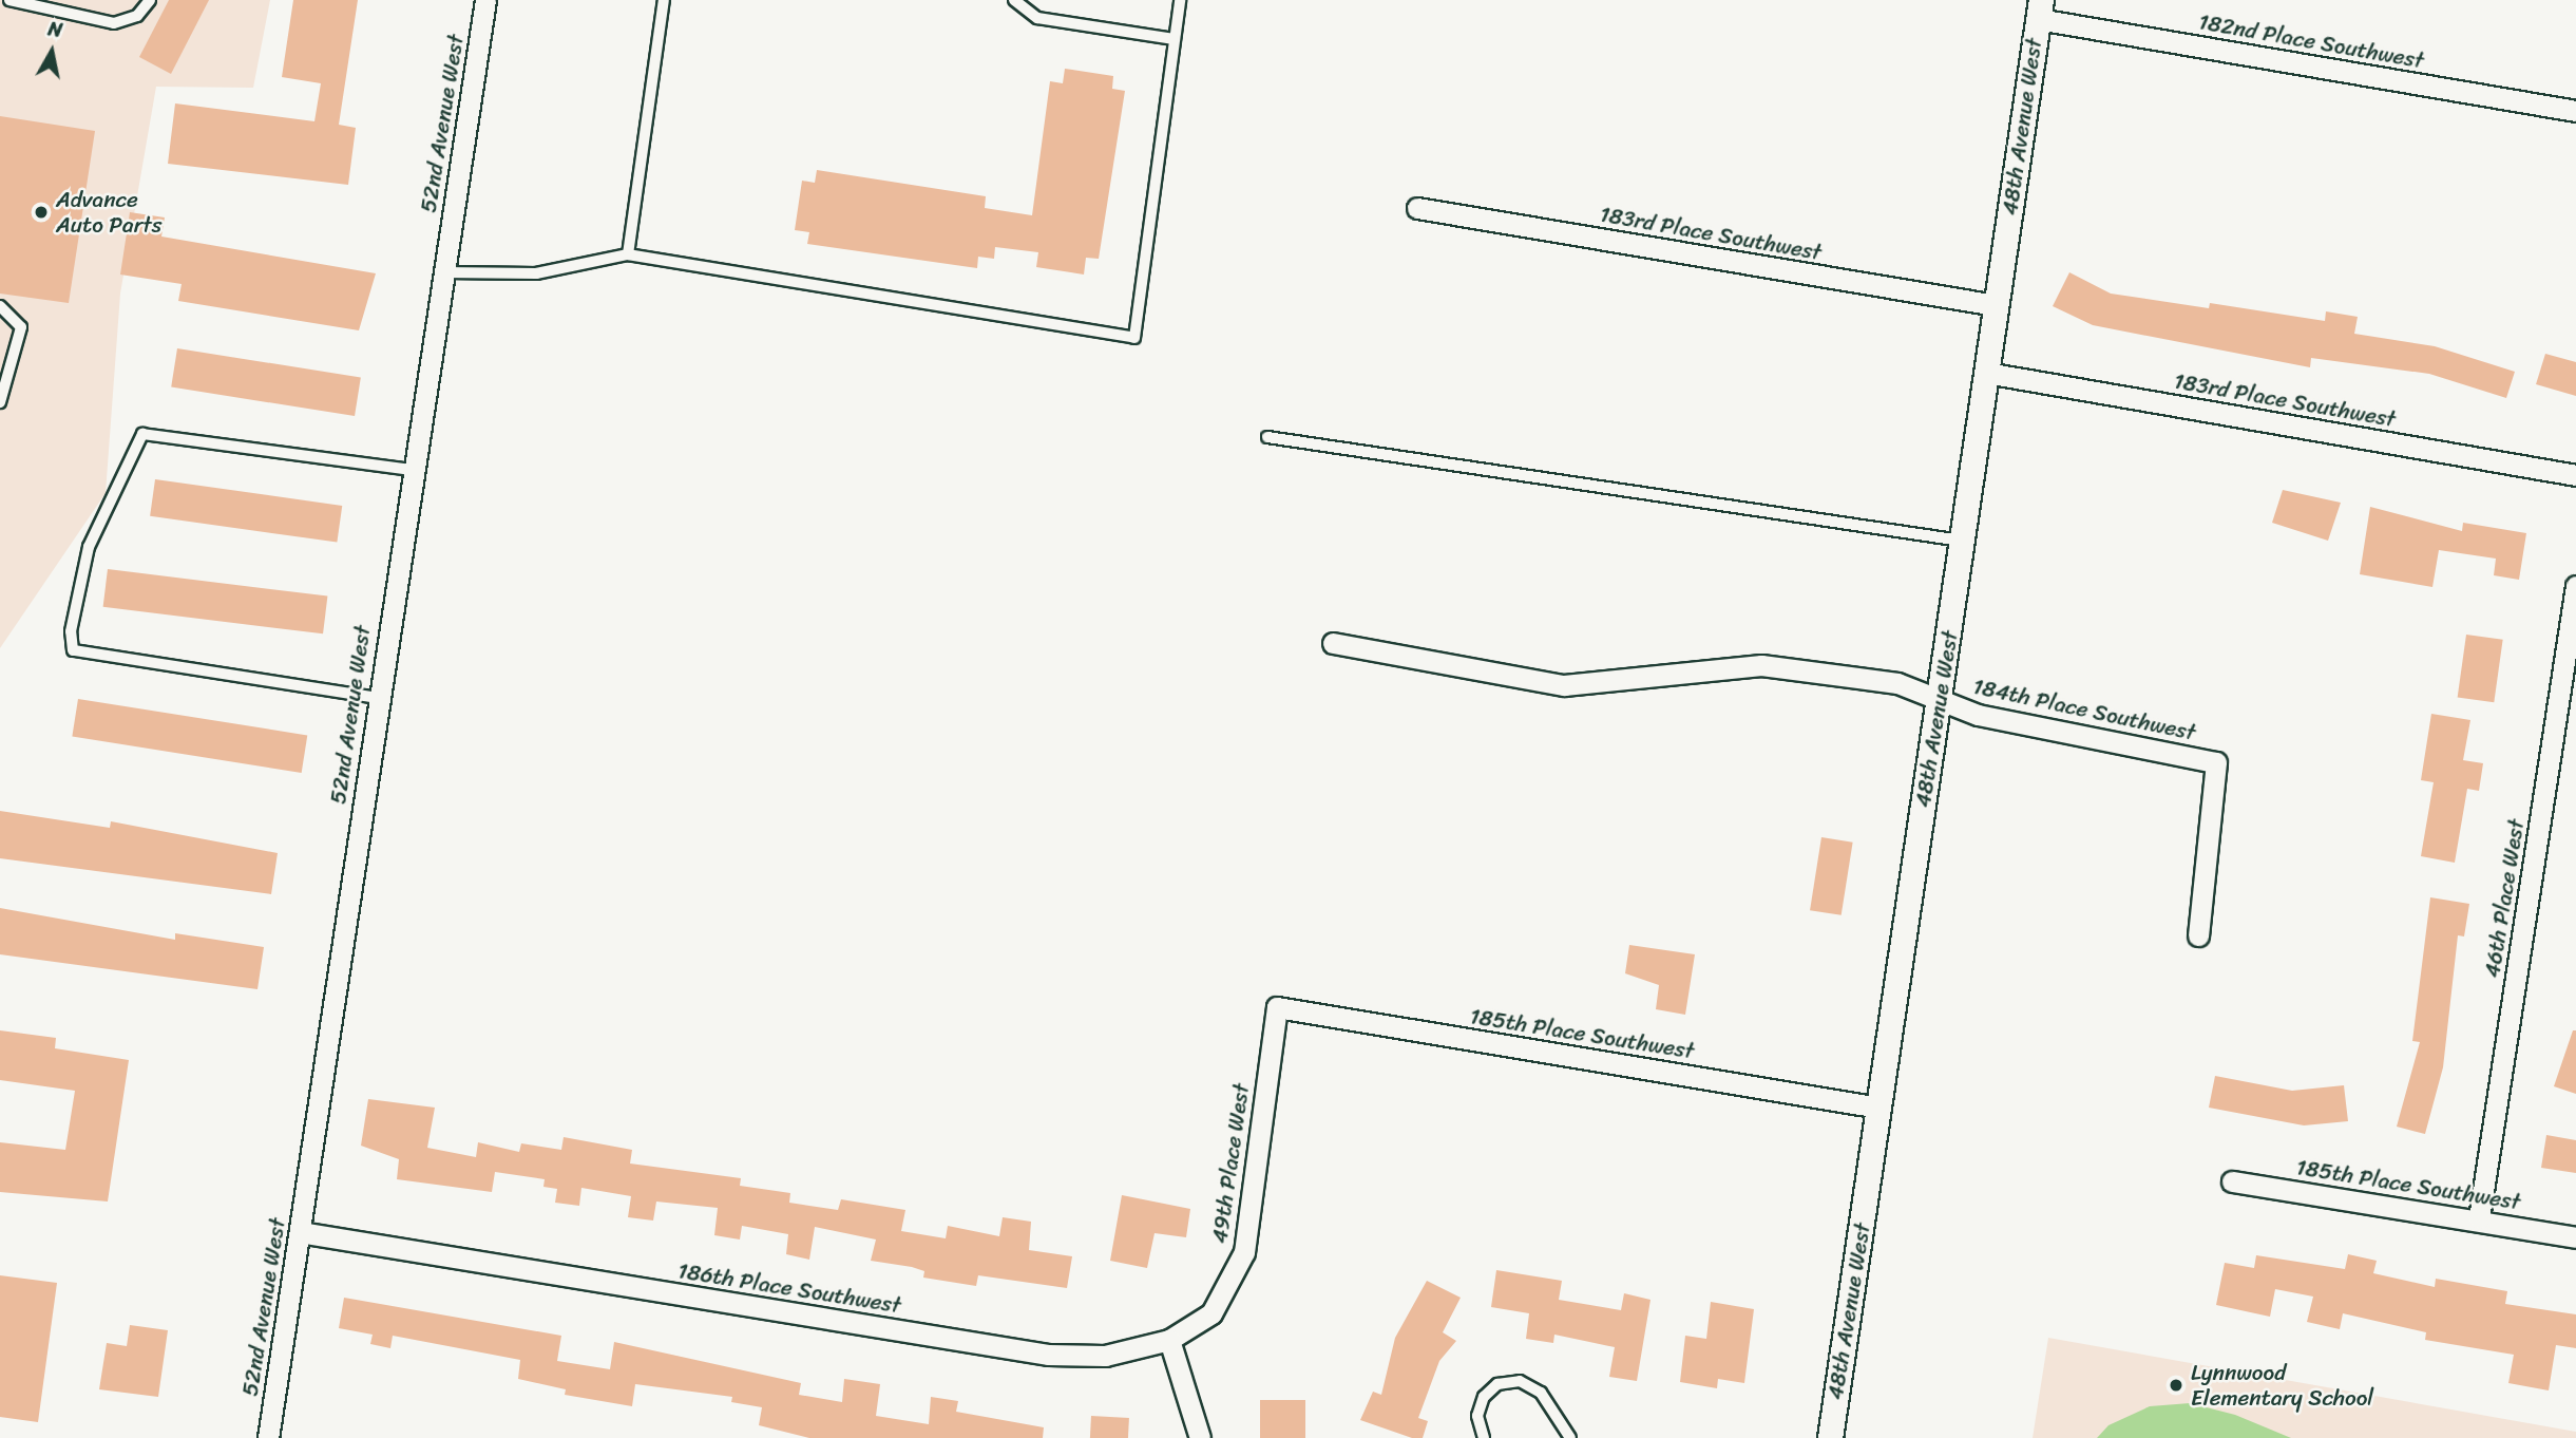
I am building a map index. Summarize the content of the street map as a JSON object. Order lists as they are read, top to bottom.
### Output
{
  "streets": {
    "street": [
      "182nd Place Southwest",
      "52nd Avenue West",
      "48th Avenue West",
      "183rd Place Southwest",
      "184th Place Southwest",
      "46th Place West",
      "185th Place Southwest",
      "49th Place West",
      "186th Place Southwest"
    ]
  },
  "crossings": [
    ["182nd Place Southwest", "48th Avenue West"],
    ["52nd Avenue West", "186th Place Southwest"],
    ["48th Avenue West", "183rd Place Southwest"],
    ["48th Avenue West", "184th Place Southwest"],
    ["48th Avenue West", "185th Place Southwest"],
    ["46th Place West", "185th Place Southwest"],
    ["185th Place Southwest", "49th Place West"],
    ["49th Place West", "186th Place Southwest"]
  ],
  "places": ["Advance Auto Parts", "Lynnwood Elementary School"],
  "north": "top"
}
